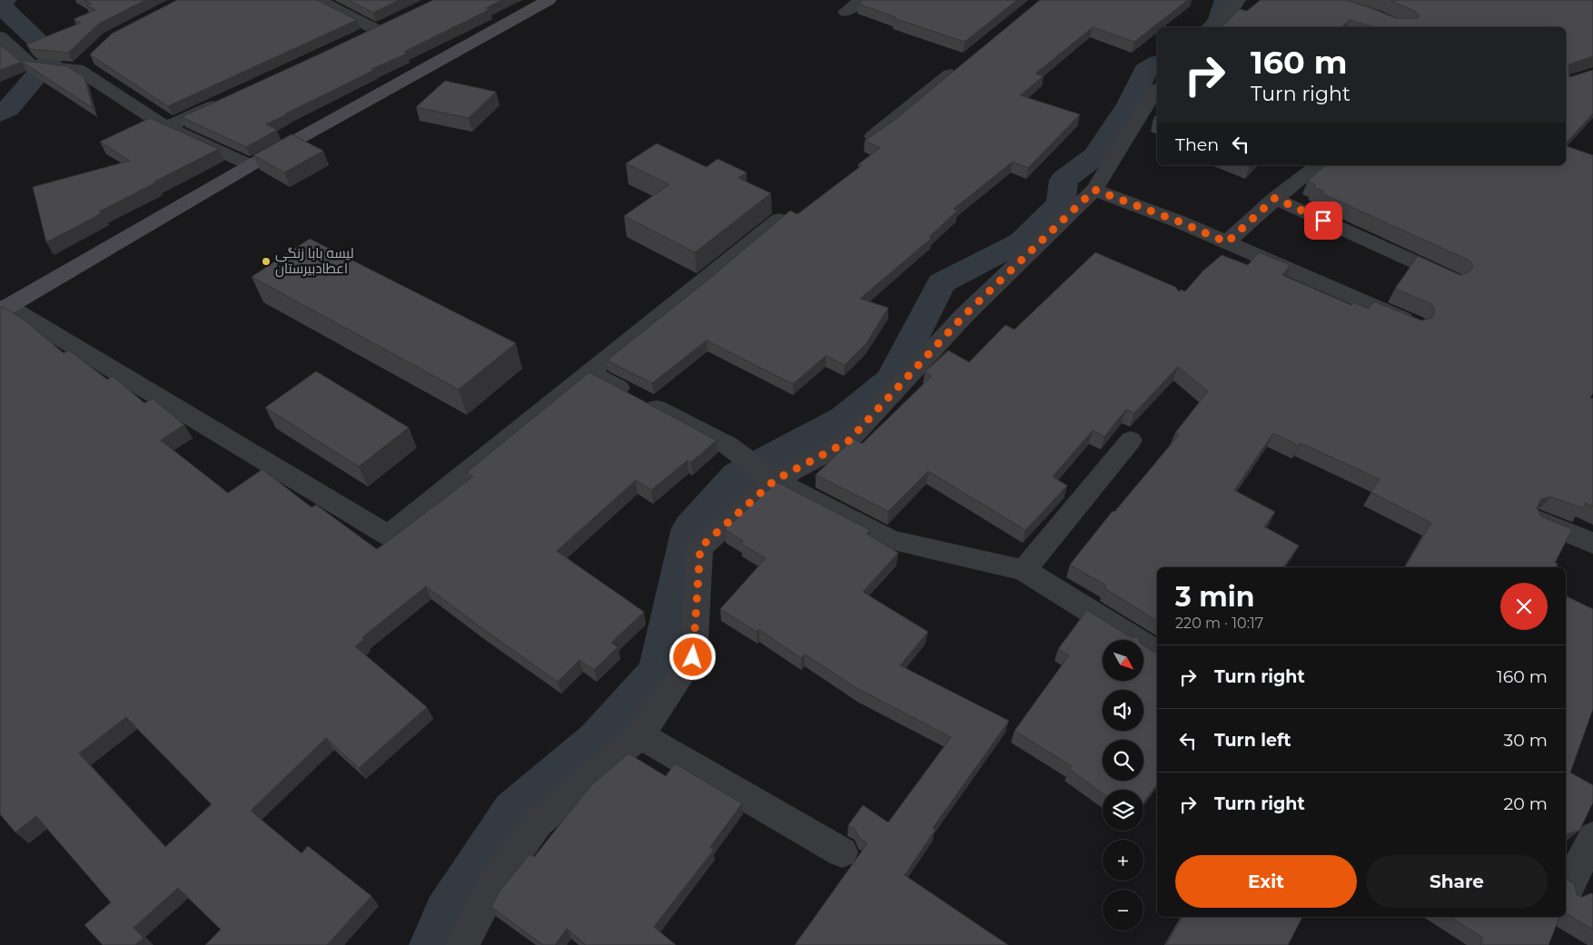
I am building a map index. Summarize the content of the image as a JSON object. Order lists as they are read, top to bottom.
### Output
{
  "places": ["لیسه بابا زنگی اعطادبیرستان"],
  "north": "bottom right",
  "page": {
    "turn": ["160 m", "Turn right"],
    "then": "Then",
    "heading": ["3 min", "220 m · 10:17"],
    "map_buttons": ["+", "−"],
    "list": [
      {
        "name": "Turn right",
        "value": "160 m"
      },
      {
        "name": "Turn left",
        "value": "30 m"
      },
      {
        "name": "Turn right",
        "value": "20 m"
      }
    ],
    "buttons": ["Exit", "Share"]
  }
}
